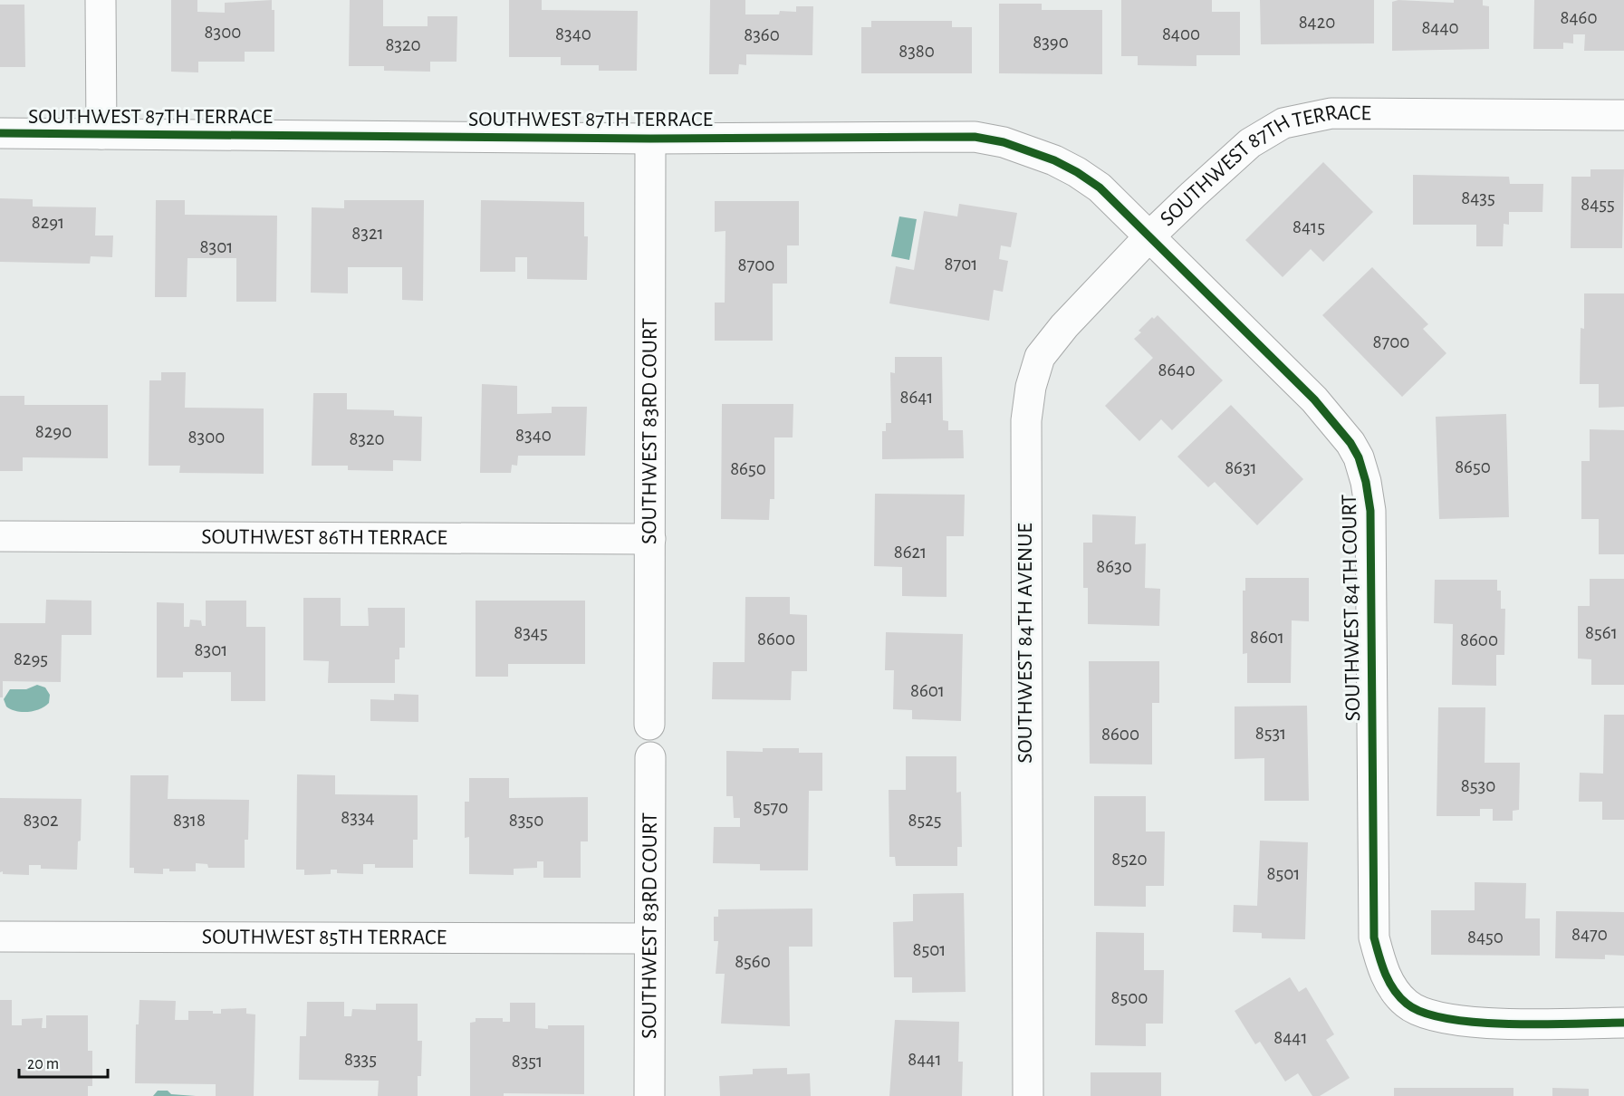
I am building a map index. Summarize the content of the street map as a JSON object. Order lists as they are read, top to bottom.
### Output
{
  "streets": {
    "street": [
      "SOUTHWEST 87TH TERRACE",
      "SOUTHWEST 83RD COURT",
      "SOUTHWEST 86TH TERRACE",
      "SOUTHWEST 84TH COURT",
      "SOUTHWEST 84TH AVENUE",
      "SOUTHWEST 85TH TERRACE"
    ]
  },
  "crossings": [
    ["SOUTHWEST 87TH TERRACE", "SOUTHWEST 83RD COURT"],
    ["SOUTHWEST 87TH TERRACE", "SOUTHWEST 84TH COURT"],
    ["SOUTHWEST 87TH TERRACE", "SOUTHWEST 84TH AVENUE"],
    ["SOUTHWEST 83RD COURT", "SOUTHWEST 86TH TERRACE"],
    ["SOUTHWEST 83RD COURT", "SOUTHWEST 85TH TERRACE"],
    ["SOUTHWEST 84TH COURT", "SOUTHWEST 84TH AVENUE"]
  ],
  "house_numbers": [
    "8460",
    "8420",
    "8440",
    "8300",
    "8340",
    "8400",
    "8360",
    "8390",
    "8320",
    "8380",
    "8435",
    "8455",
    "8291",
    "8415",
    "8321",
    "8301",
    "8701",
    "8700",
    "8700",
    "8640",
    "8641",
    "8290",
    "8340",
    "8300",
    "8320",
    "8650",
    "8631",
    "8650",
    "8621",
    "8630",
    "8345",
    "8561",
    "8601",
    "8600",
    "8600",
    "8301",
    "8295",
    "8601",
    "8531",
    "8600",
    "8530",
    "8570",
    "8334",
    "8302",
    "8318",
    "8350",
    "8525",
    "8520",
    "8501",
    "8470",
    "8450",
    "8501",
    "8560",
    "8500",
    "8441",
    "8335",
    "8441",
    "8351"
  ],
  "scale_bar": "20 m"
}
